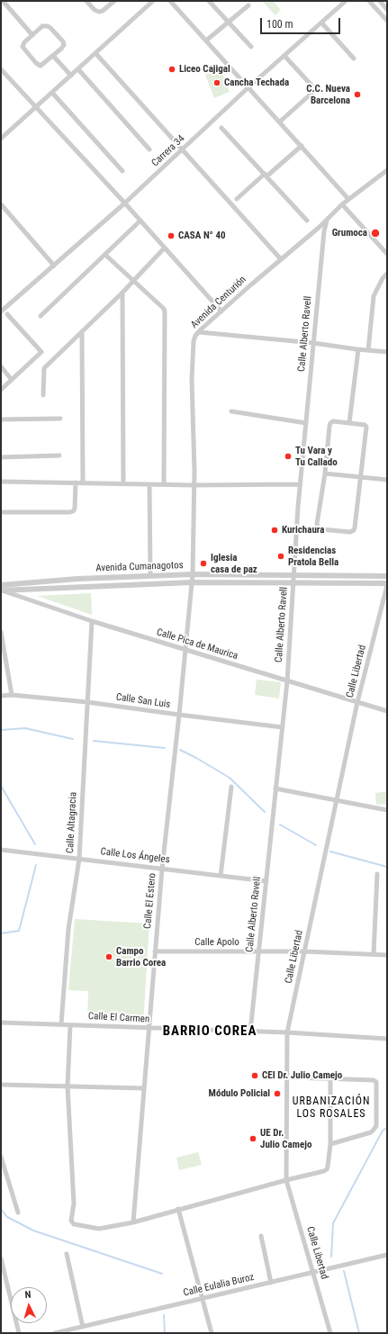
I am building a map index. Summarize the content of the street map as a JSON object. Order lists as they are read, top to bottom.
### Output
{
  "streets": {
    "street": [
      "Carrera 34",
      "Avenida Centurión",
      "Calle Alberto Ravell",
      "Avenida Cumanagotos",
      "Calle Pica de Maurica",
      "Calle Libertad",
      "Calle San Luis",
      "Calle Altagracia",
      "Calle Los Ángeles",
      "Calle El Estero",
      "Calle Apolo",
      "Calle El Carmen",
      "Calle Eulalia Buroz"
    ]
  },
  "crossings": [
    ["Avenida Centurión", "Calle Alberto Ravell"],
    ["Avenida Centurión", "Avenida Cumanagotos"],
    ["Avenida Centurión", "Calle El Estero"],
    ["Calle Alberto Ravell", "Avenida Cumanagotos"],
    ["Calle Alberto Ravell", "Calle Pica de Maurica"],
    ["Calle Alberto Ravell", "Calle San Luis"],
    ["Calle Alberto Ravell", "Calle Los Ángeles"],
    ["Calle Alberto Ravell", "Calle Apolo"],
    ["Calle Alberto Ravell", "Calle El Carmen"],
    ["Avenida Cumanagotos", "Calle Pica de Maurica"],
    ["Avenida Cumanagotos", "Calle Libertad"],
    ["Avenida Cumanagotos", "Calle El Estero"],
    ["Calle Pica de Maurica", "Calle Libertad"],
    ["Calle Pica de Maurica", "Calle Altagracia"],
    ["Calle Pica de Maurica", "Calle El Estero"],
    ["Calle Libertad", "Calle Apolo"],
    ["Calle Libertad", "Calle El Carmen"],
    ["Calle Libertad", "Calle Eulalia Buroz"],
    ["Calle San Luis", "Calle Altagracia"],
    ["Calle San Luis", "Calle El Estero"],
    ["Calle Altagracia", "Calle Los Ángeles"],
    ["Calle Altagracia", "Calle El Carmen"],
    ["Calle Los Ángeles", "Calle El Estero"],
    ["Calle El Estero", "Calle Apolo"],
    ["Calle El Estero", "Calle El Carmen"]
  ],
  "districts": ["BARRIO COREA", "URBANIZACIÓN LOS ROSALES"],
  "places": [
    "Liceo Cajigal",
    "Cancha Techada",
    "C.C. Nueva Barcelona",
    "Grumoca",
    "CASA N° 40",
    "Tu Vara y Tu Callado",
    "Kurichaura",
    "Residencias Pratola Bella",
    "Iglesia casa de paz",
    "Campo Barrio Corea",
    "CEI Dr. Julio Camejo",
    "Módulo Policial",
    "UE Dr. Julio Camejo"
  ],
  "scale_bar": "100 m",
  "north": "top"
}
